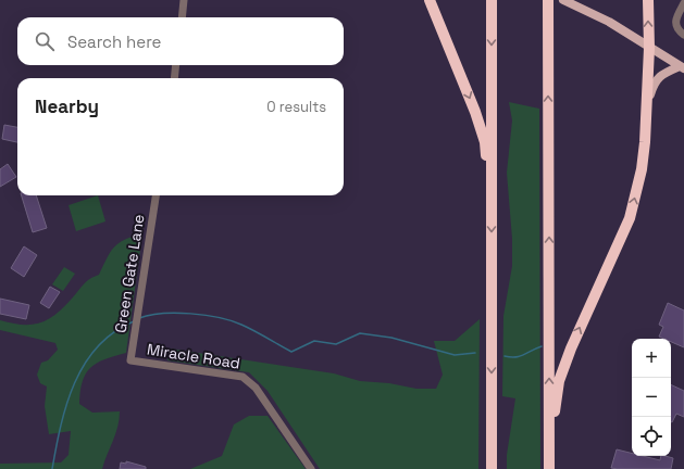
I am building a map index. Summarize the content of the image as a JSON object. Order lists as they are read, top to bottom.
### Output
{
  "streets": {
    "street": ["Green Gate Lane", "Miracle Road"]
  },
  "crossings": [
    ["Green Gate Lane", "Miracle Road"]
  ],
  "page": {
    "search": "Search here",
    "heading": ["Nearby", "0 results"],
    "map_buttons": ["+", "−"]
  }
}
